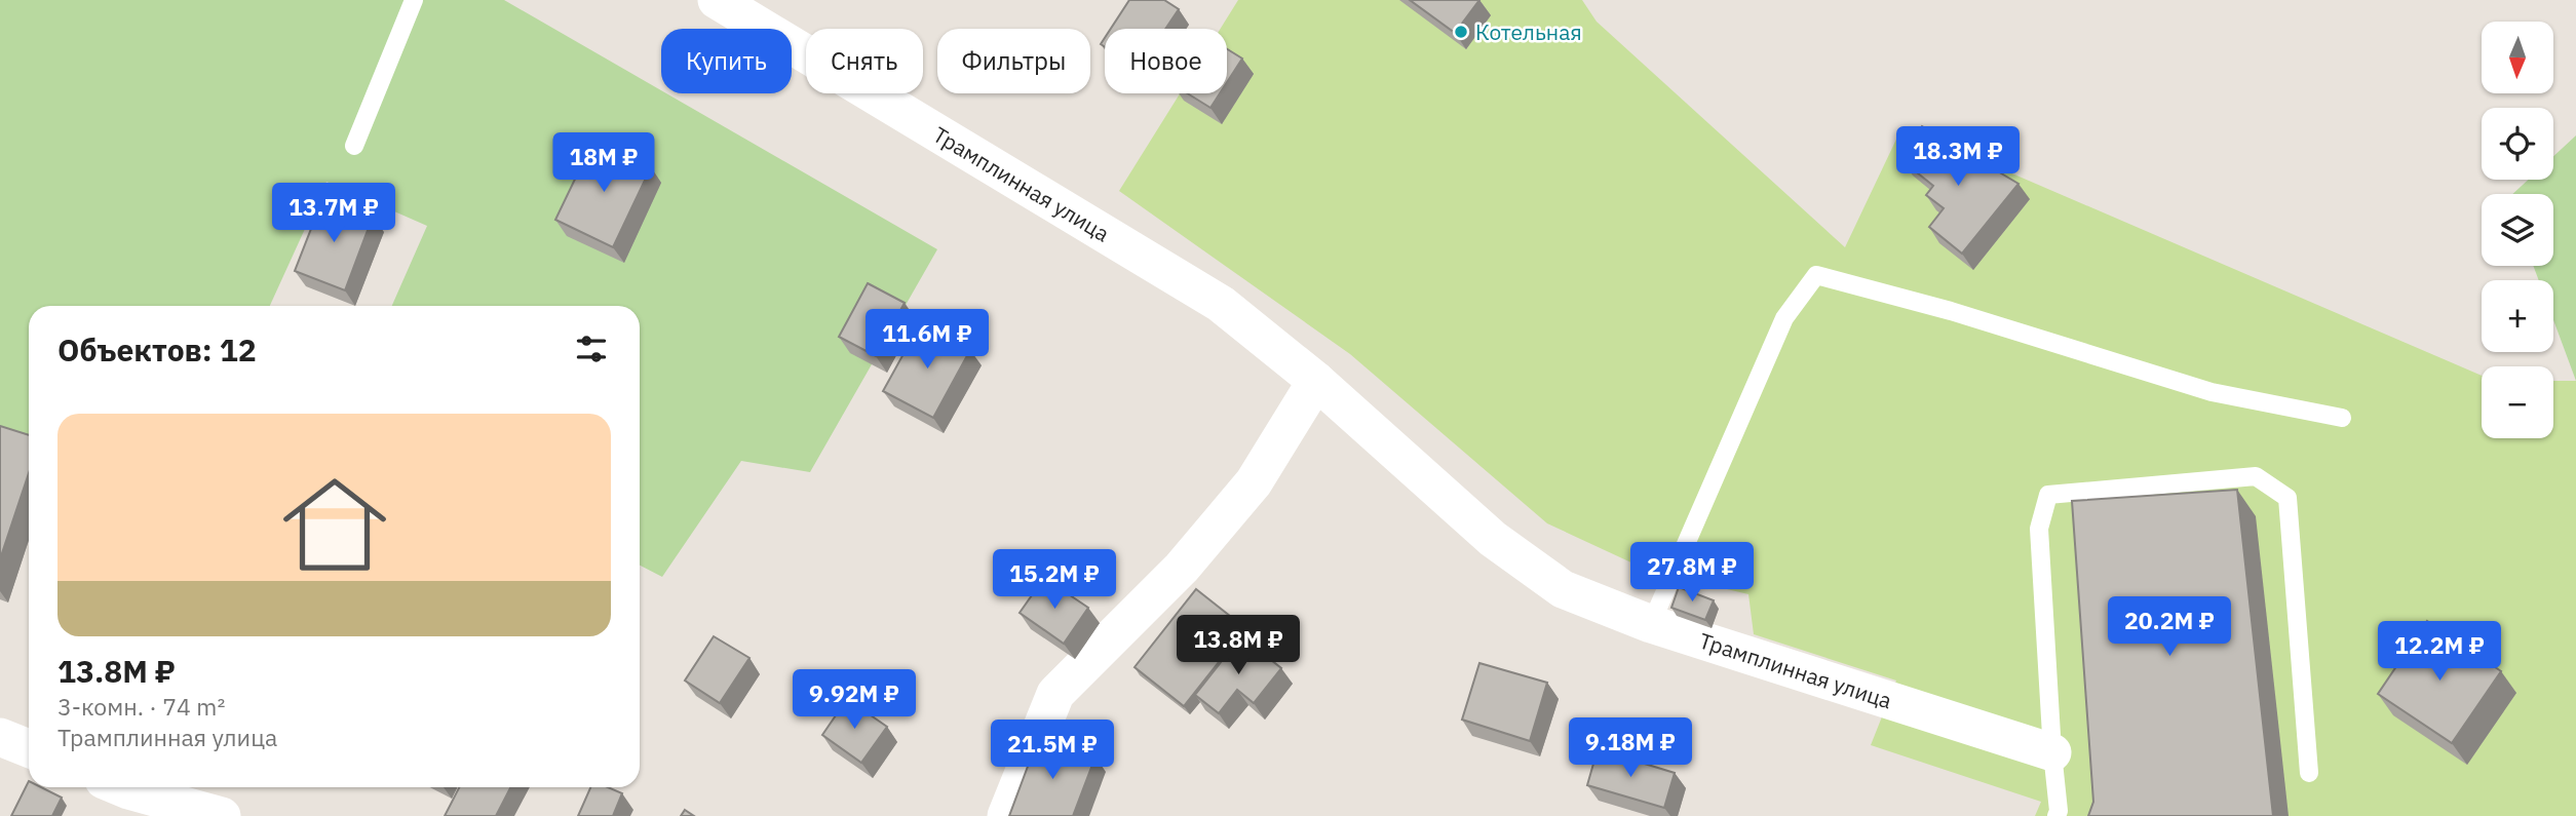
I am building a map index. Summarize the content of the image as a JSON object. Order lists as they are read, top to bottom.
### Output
{
  "streets": {
    "street": ["Трамплинная улица"]
  },
  "places": ["Котельная"],
  "north": "bottom",
  "page": {
    "map_buttons": ["+", "−"],
    "chip": [
      "Купить",
      "Снять",
      "Фильтры",
      "Новое"
    ],
    "price": [
      "18.3M ₽",
      "18M ₽",
      "13.7M ₽",
      "11.6M ₽",
      "27.8M ₽",
      "15.2M ₽",
      "20.2M ₽",
      "13.8M ₽",
      "12.2M ₽",
      "9.92M ₽",
      "9.18M ₽",
      "21.5M ₽"
    ],
    "heading": "Объектов: 12",
    "list": [
      {
        "name": "13.8M ₽",
        "note": "3-комн. · 74 m² · Трамплинная улица"
      }
    ]
  }
}
